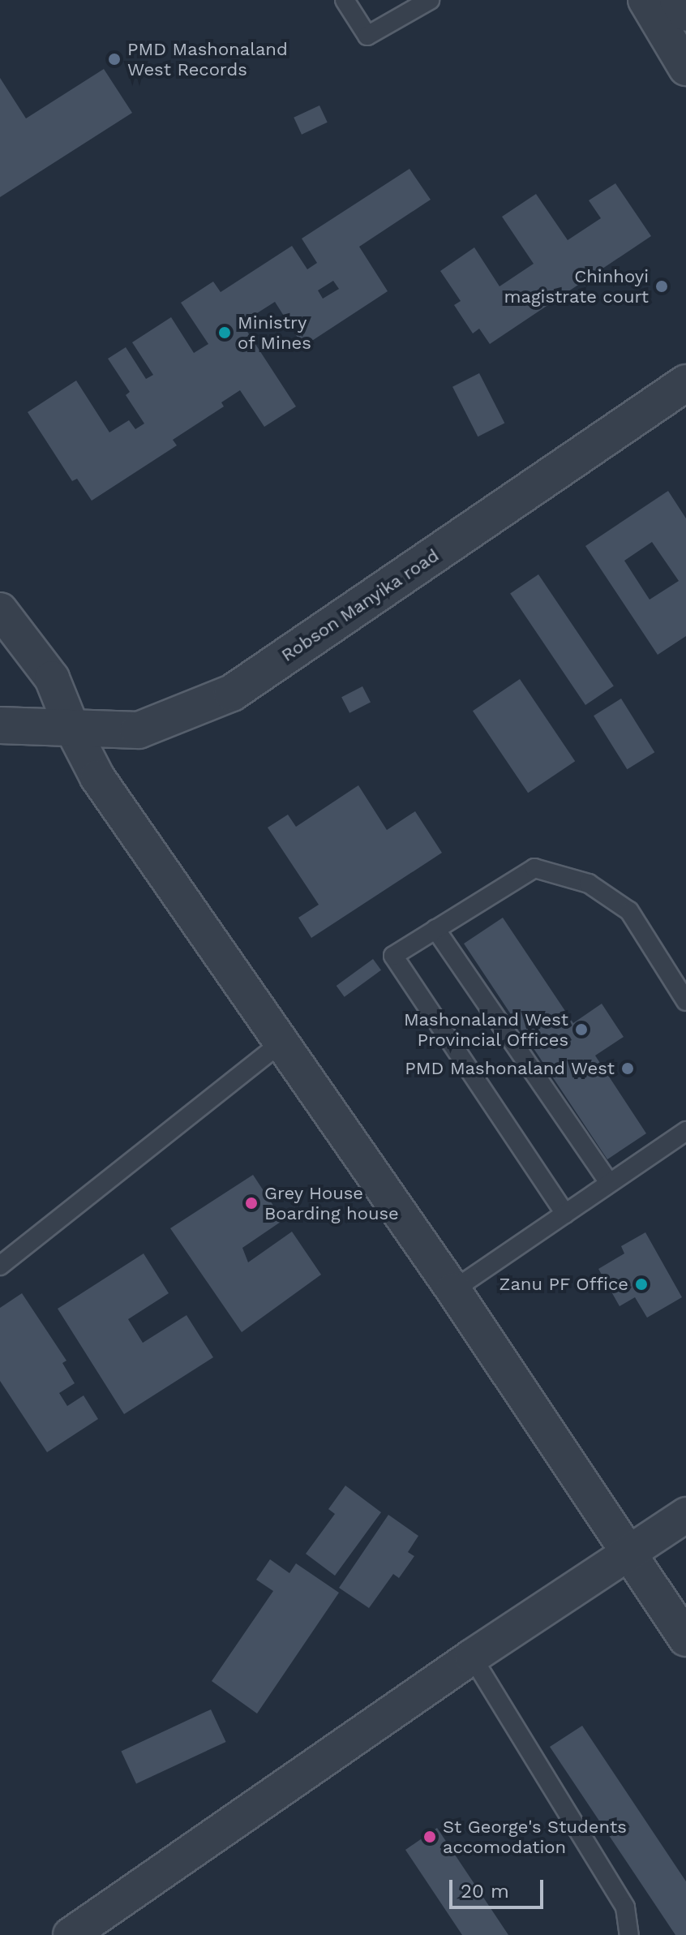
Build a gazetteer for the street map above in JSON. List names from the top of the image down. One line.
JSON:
{"streets":{"street":["Robson Manyika road"]},"places":["PMD Mashonaland West Records","Chinhoyi magistrate court","Ministry of Mines","Mashonaland West Provincial Offices","PMD Mashonaland West","Grey House Boarding house","Zanu PF Office","St George's Students accomodation"],"scale_bar":"20 m"}
